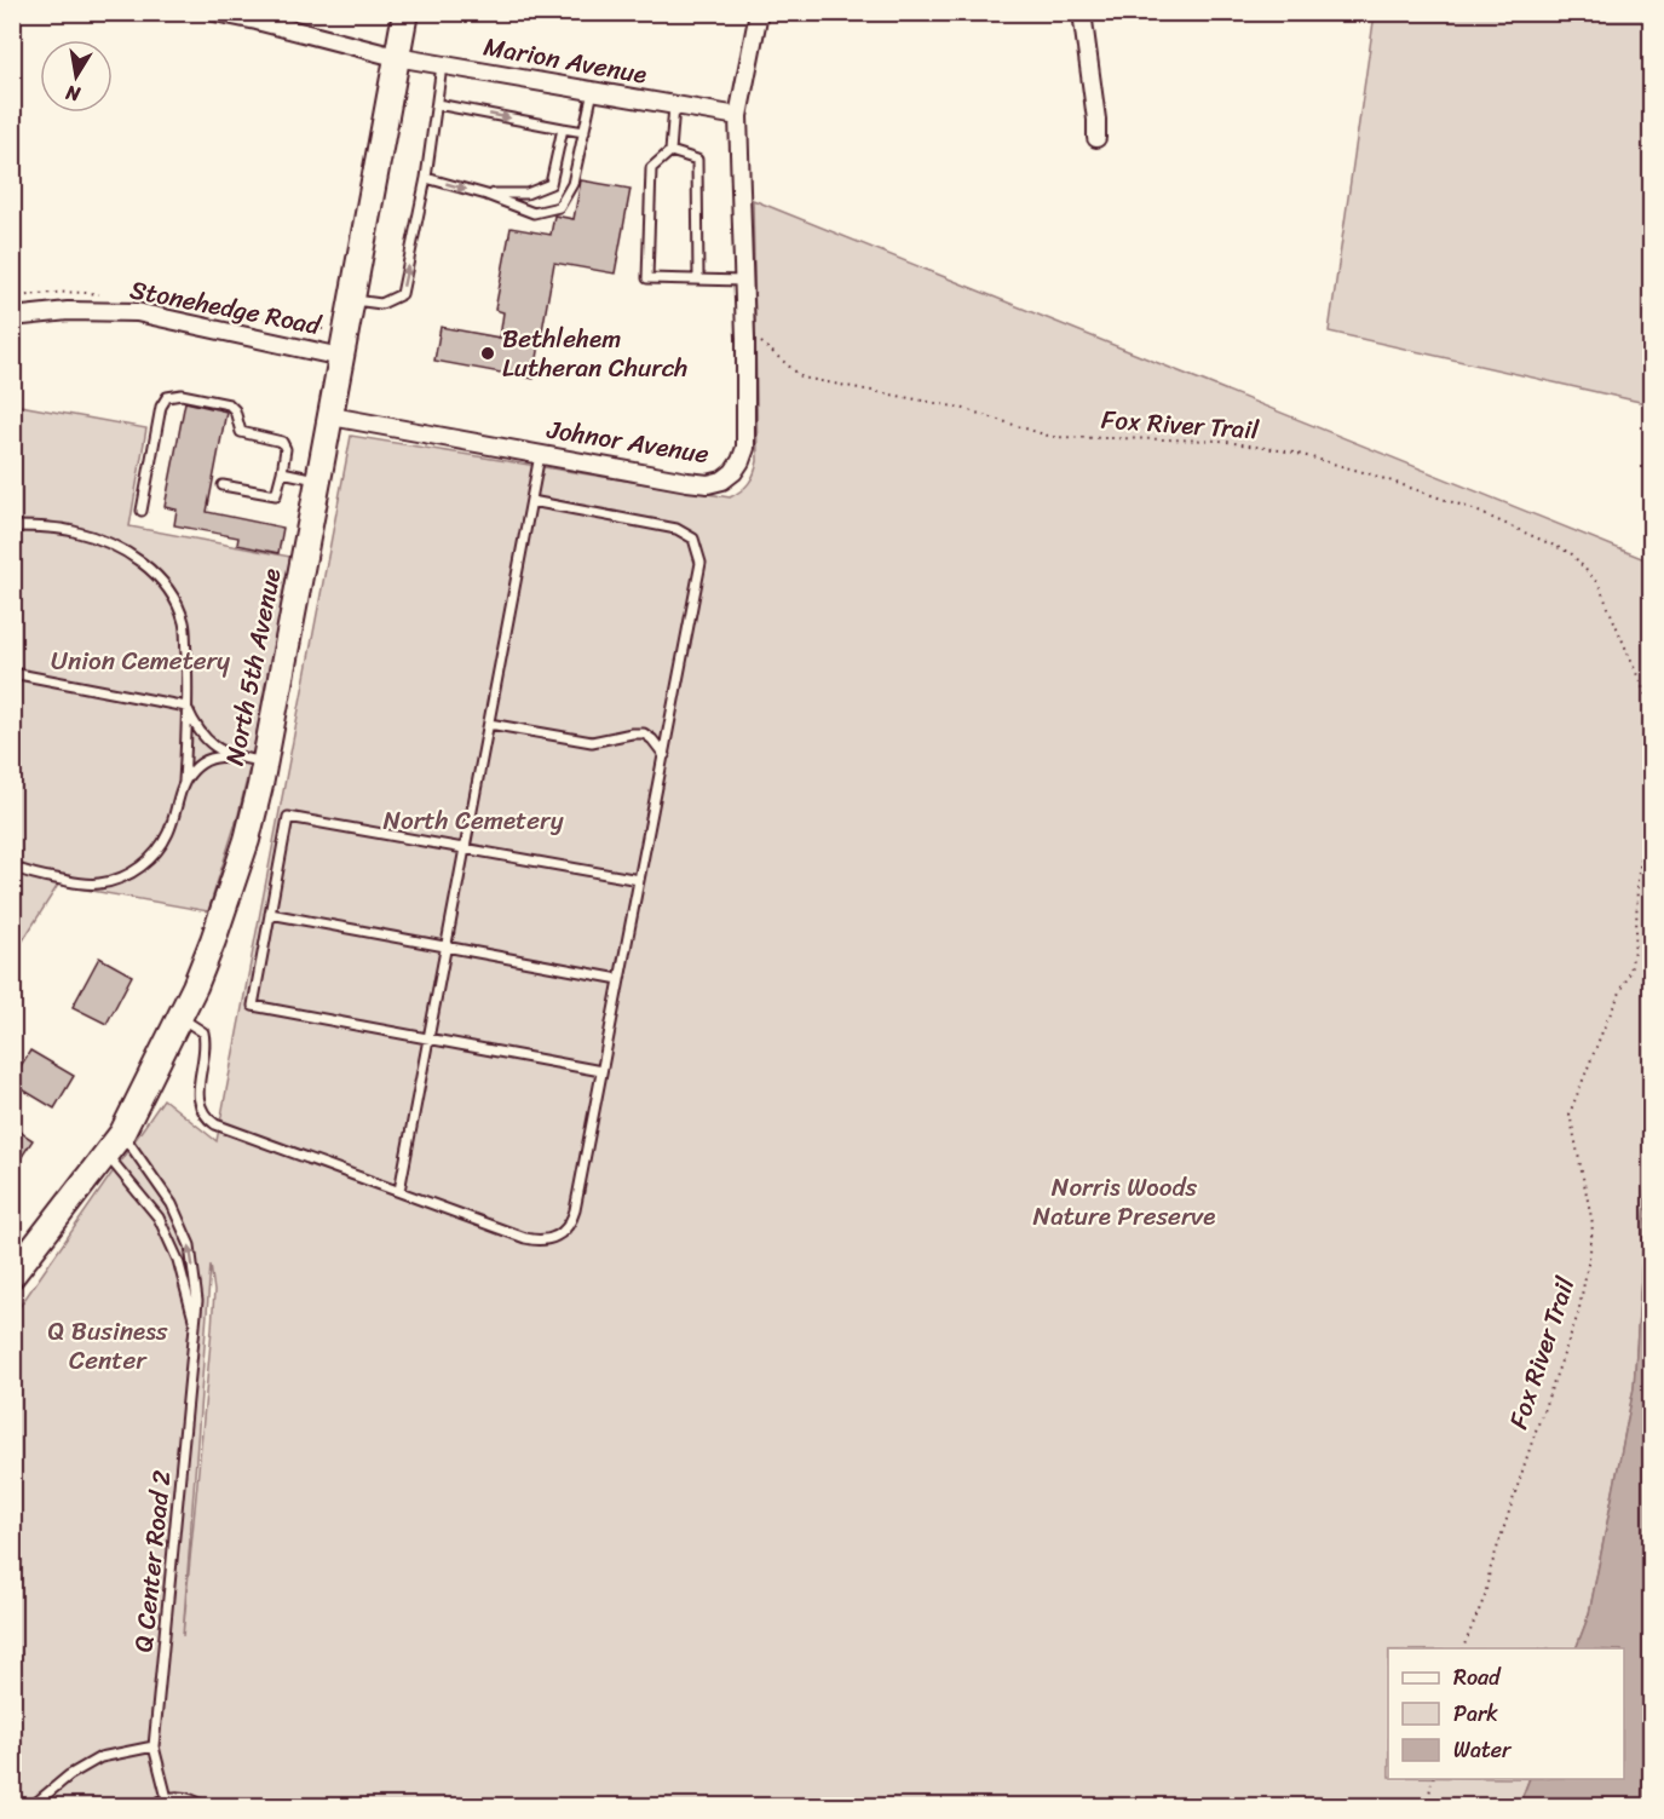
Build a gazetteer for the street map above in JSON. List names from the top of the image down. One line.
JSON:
{"streets":{"main road":["North 5th Avenue"],"street":["Marion Avenue","Stonehedge Road","Johnor Avenue"],"lane":["Q Center Road 2"],"path":["Fox River Trail"]},"crossings":[["Marion Avenue","Johnor Avenue"],["Marion Avenue","North 5th Avenue"],["Stonehedge Road","North 5th Avenue"],["Fox River Trail","Johnor Avenue"],["Johnor Avenue","North 5th Avenue"],["North 5th Avenue","Q Center Road 2"]],"parks":["Union Cemetery","North Cemetery","Norris Woods Nature Preserve","Q Business Center"],"places":["Bethlehem Lutheran Church"],"legend":["Road","Park","Water"],"north":"bottom"}
